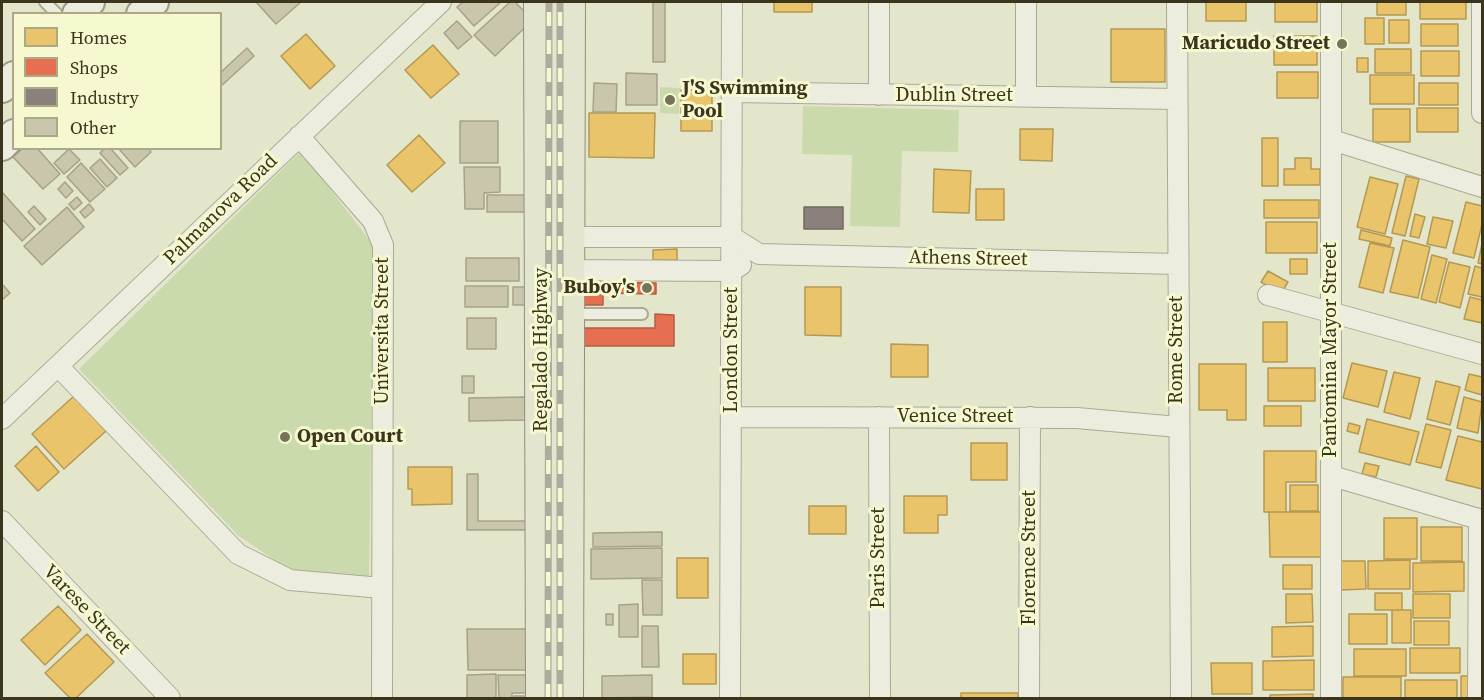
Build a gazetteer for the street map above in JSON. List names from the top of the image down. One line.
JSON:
{"streets":{"main road":["Regalado Highway"],"street":["Dublin Street","Palmanova Road","Athens Street","Universita Street","London Street","Rome Street","Pantomina Mayor Street","Venice Street","Paris Street","Florence Street","Varese Street"]},"crossings":[["Dublin Street","London Street"],["Dublin Street","Rome Street"],["Palmanova Road","Universita Street"],["Athens Street","Rome Street"],["London Street","Venice Street"],["Rome Street","Venice Street"],["Venice Street","Paris Street"],["Venice Street","Florence Street"]],"places":["Maricudo Street","J'S Swimming Pool","Buboy's","Open Court"],"legend":["Homes","Shops","Industry","Other"]}
